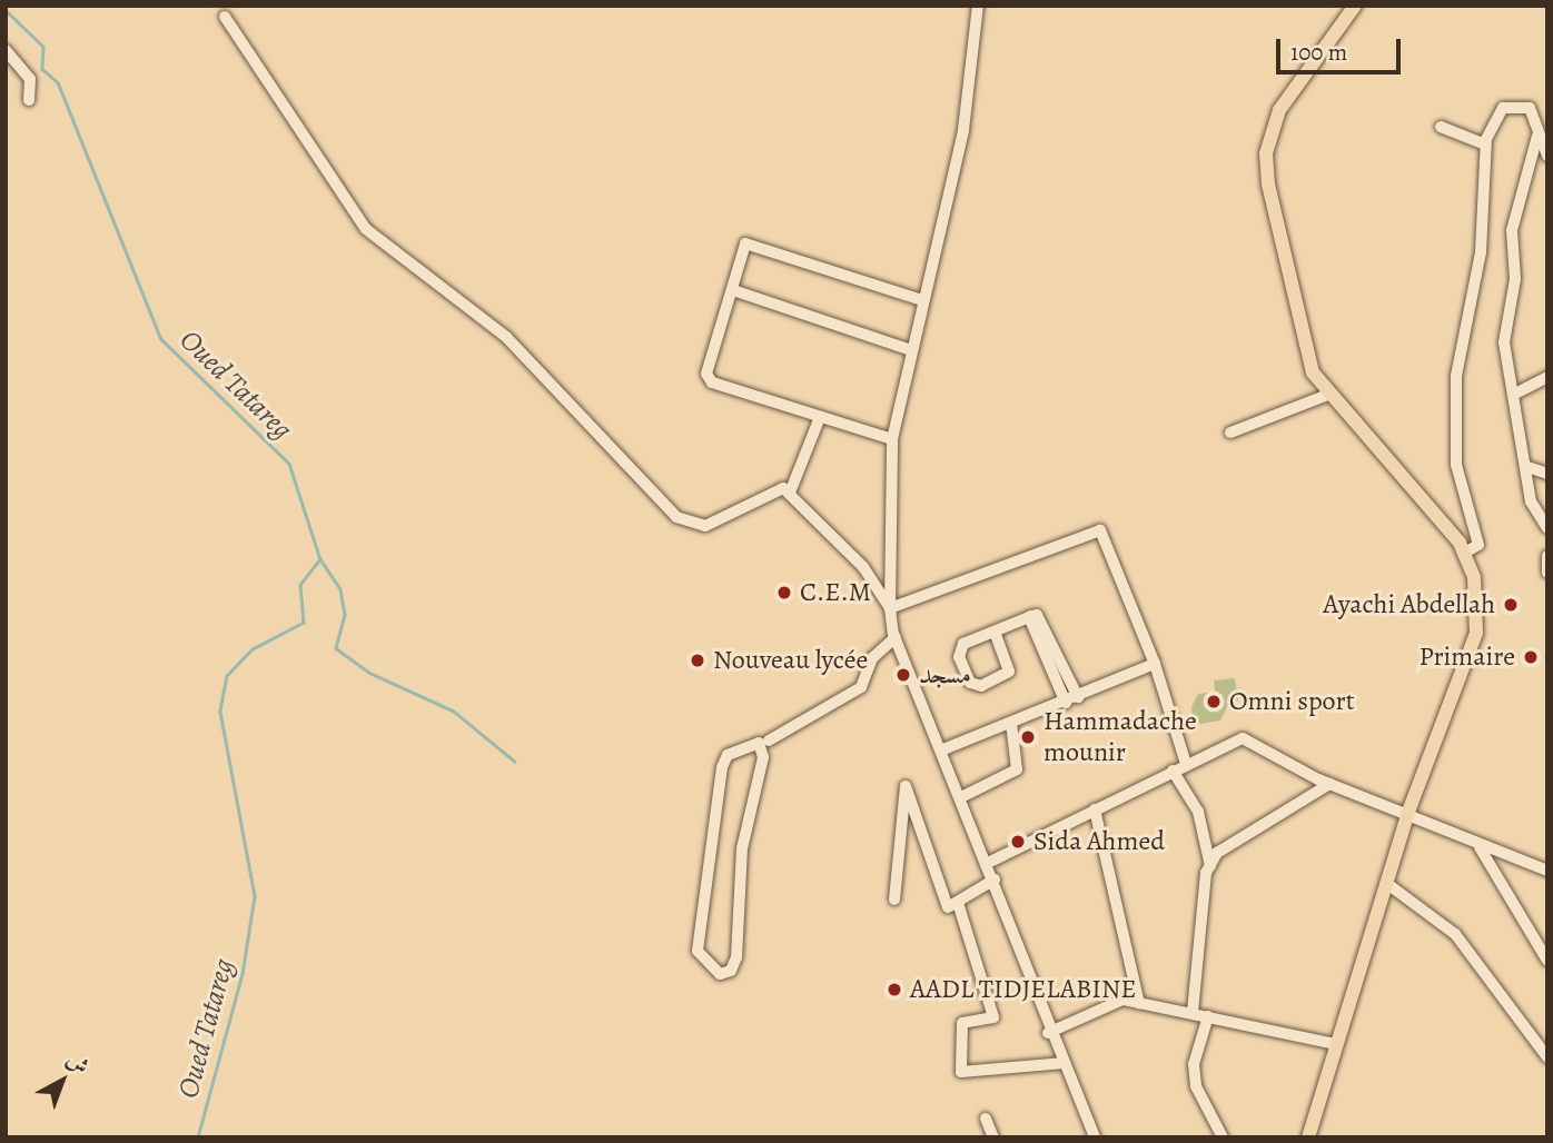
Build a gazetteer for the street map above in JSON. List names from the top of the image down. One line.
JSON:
{"water":["Oued Tatareg"],"places":["C.E.M","Ayachi Abdellah","Primaire","Nouveau lycée","مسجد","Omni sport","Hammadache mounir","Sida Ahmed","AADL TIDJELABINE"],"scale_bar":"100 m","north":"top right"}
